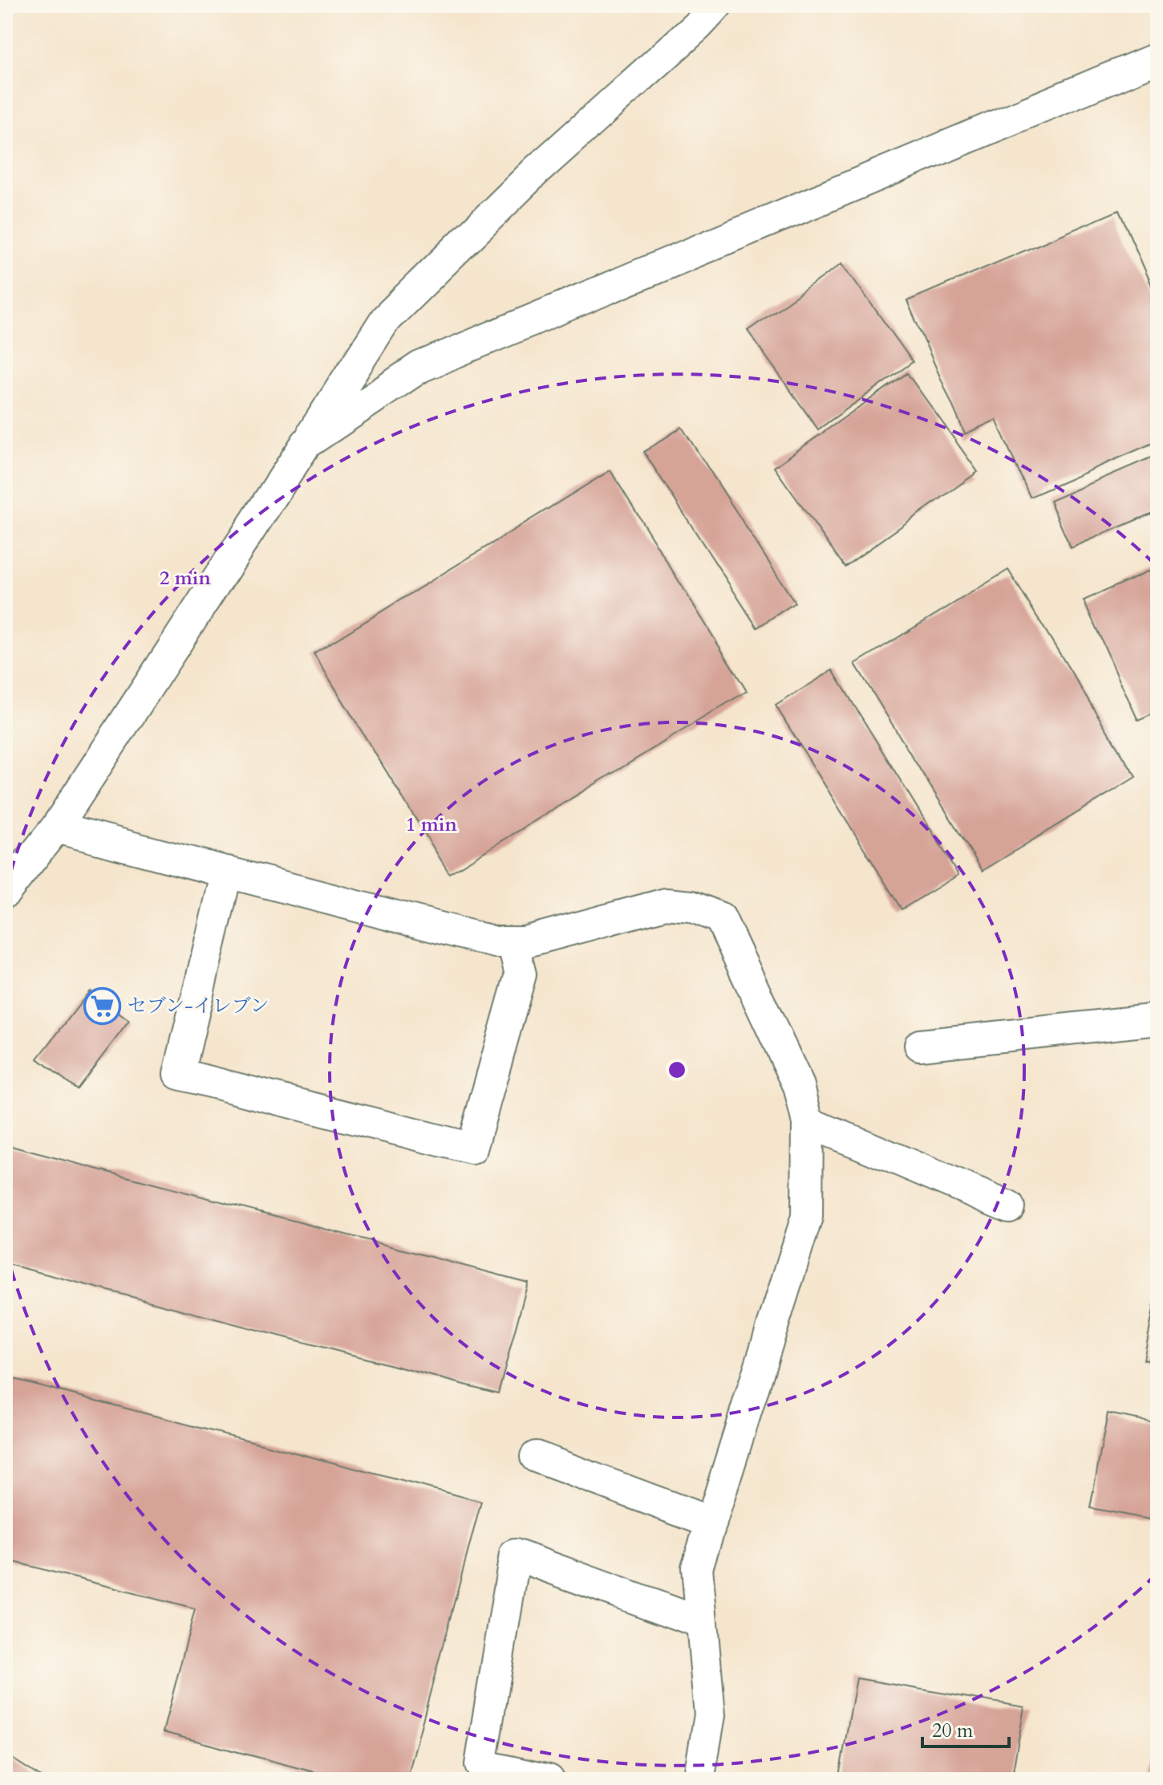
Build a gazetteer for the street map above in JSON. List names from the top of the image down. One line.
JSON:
{"places":{"supermarket":["セブン-イレブン"]},"scale_bar":"20 m","rings":["2 min","1 min"]}
